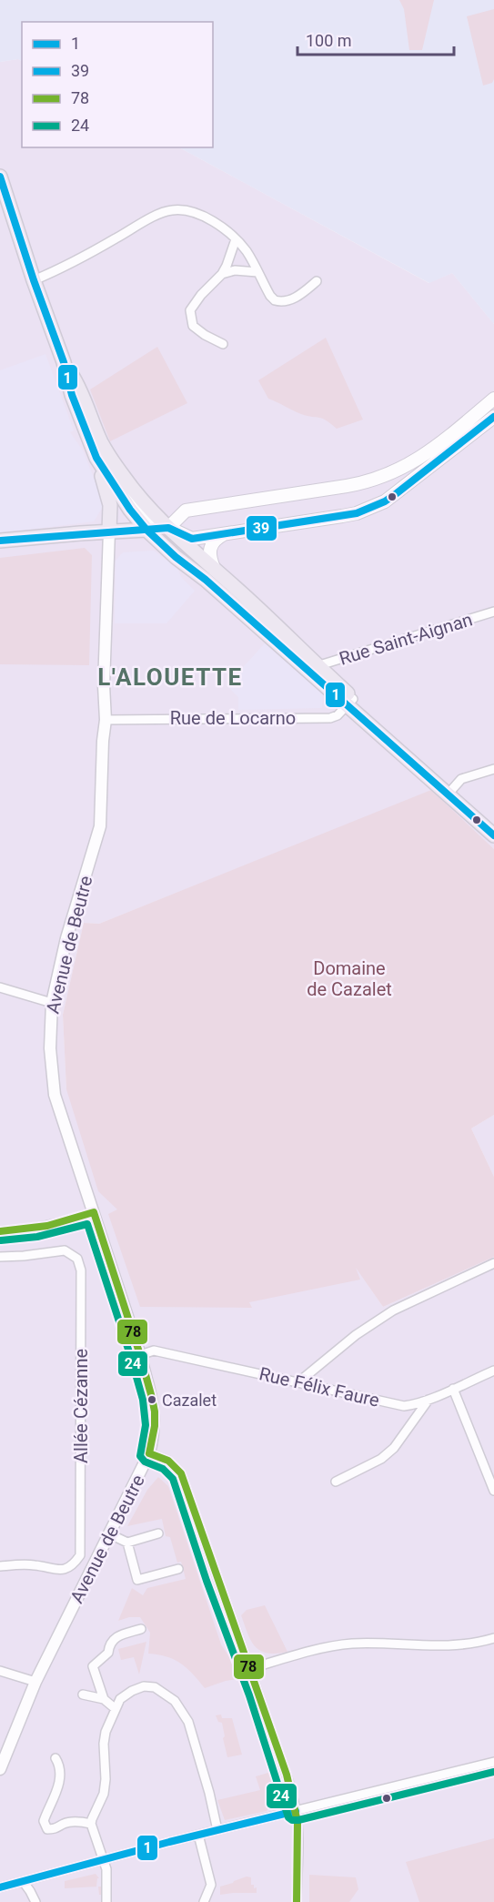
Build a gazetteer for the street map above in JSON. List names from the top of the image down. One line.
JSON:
{"streets":{"street":["Rue Saint-Aignan","Rue de Locarno","Avenue de Beutre","Rue Félix Faure","Allée Cézanne"]},"crossings":[["Rue de Locarno","Avenue de Beutre"],["Avenue de Beutre","Rue Félix Faure"]],"districts":["L'ALOUETTE"],"parks":["Domaine de Cazalet"],"places":["Cazalet"],"lines":["transit line 1","transit line 39","transit line 78","transit line 24"],"legend":["1","39","78","24"],"scale_bar":"100 m"}
